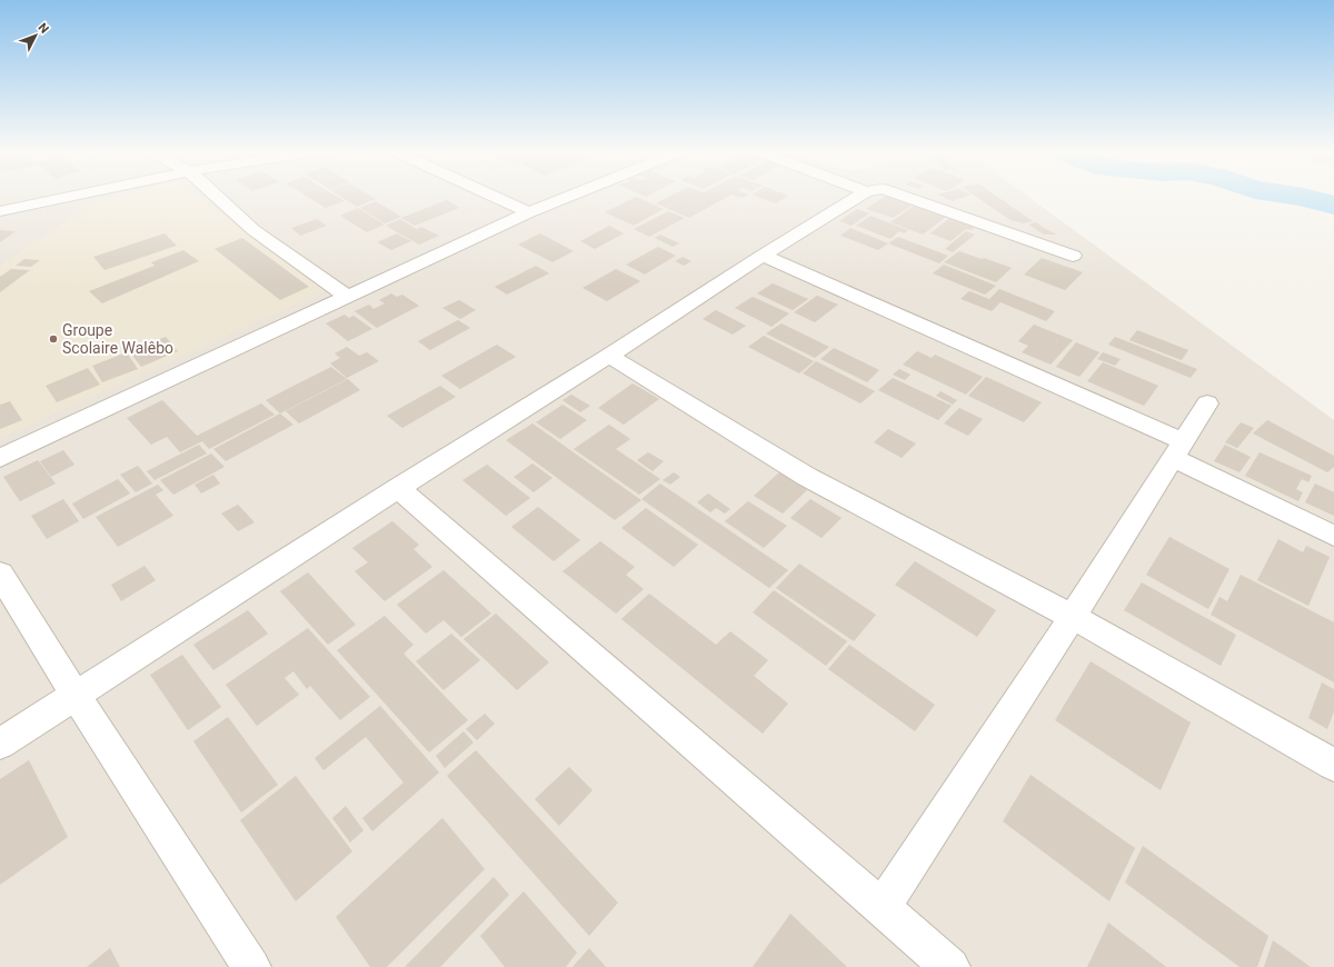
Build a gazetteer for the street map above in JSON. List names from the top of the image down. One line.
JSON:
{"places":["Groupe Scolaire Walêbo"],"north":"top right"}
